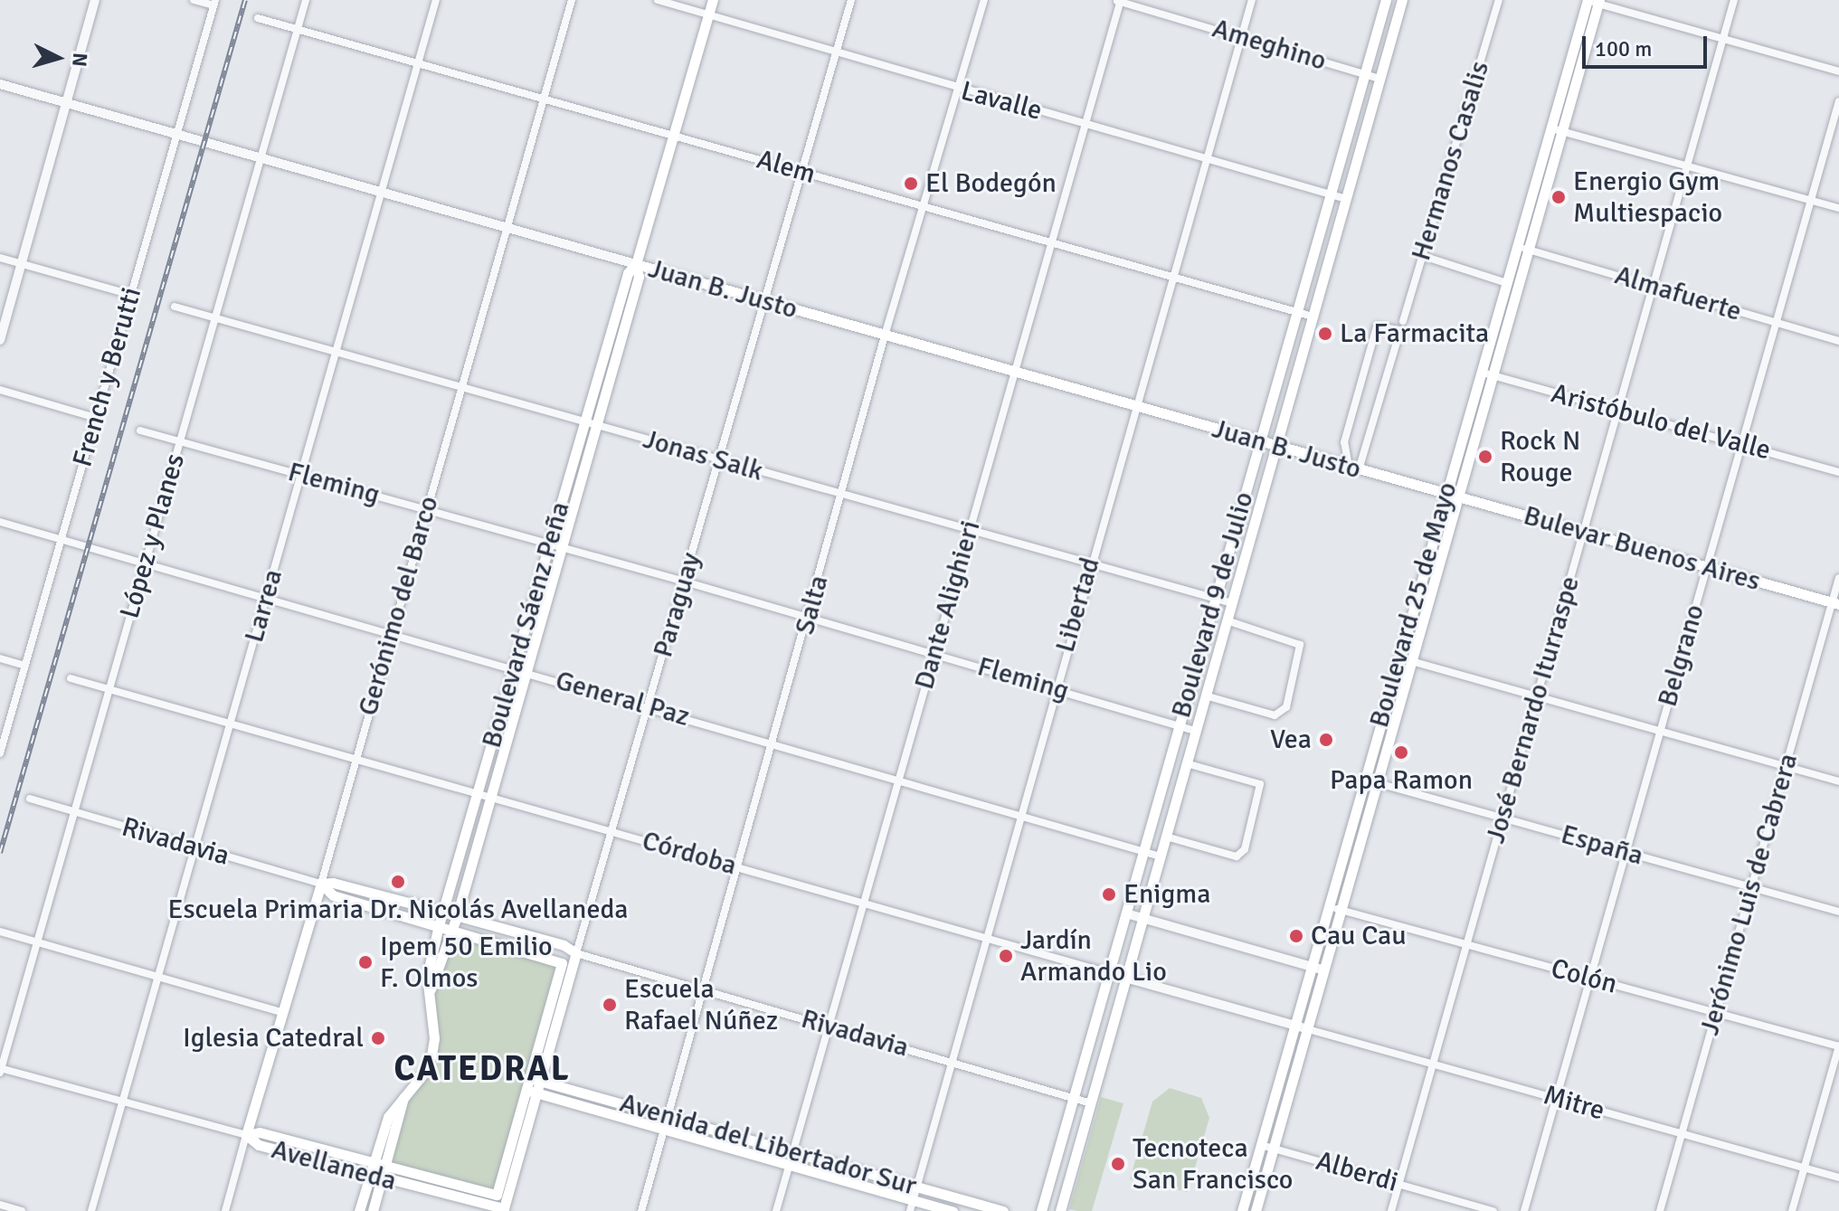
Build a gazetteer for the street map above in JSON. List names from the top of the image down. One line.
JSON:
{"streets":{"main road":["Juan B. Justo","Bulevar Buenos Aires","Paraguay","Boulevard 9 de Julio","Boulevard 25 de Mayo","Gerónimo del Barco","Boulevard Sáenz Peña","Rivadavia","Avenida del Libertador Sur","Avellaneda"],"street":["Ameghino","Lavalle","Hermanos Casalis","Alem","Almafuerte","French y Berutti","Aristóbulo del Valle","Jonas Salk","Fleming","López y Planes","Salta","Dante Alighieri","Libertad","Larrea","Belgrano","General Paz","José Bernardo Iturraspe","España","Córdoba","Jerónimo Luis de Cabrera","Colón","Mitre","Alberdi"]},"crossings":[["Ameghino","Dante Alighieri"],["Ameghino","Libertad"],["Ameghino","Boulevard 9 de Julio"],["Lavalle","Paraguay"],["Lavalle","Salta"],["Lavalle","Dante Alighieri"],["Lavalle","Libertad"],["Lavalle","Boulevard 9 de Julio"],["Lavalle","Boulevard Sáenz Peña"],["Hermanos Casalis","Juan B. Justo"],["Alem","López y Planes"],["Alem","Paraguay"],["Alem","Salta"],["Alem","Dante Alighieri"],["Alem","Libertad"],["Alem","Boulevard 9 de Julio"],["Alem","Larrea"],["Alem","Gerónimo del Barco"],["Alem","Boulevard Sáenz Peña"],["Juan B. Justo","French y Berutti"],["Juan B. Justo","López y Planes"],["Juan B. Justo","Bulevar Buenos Aires"],["Juan B. Justo","Paraguay"],["Juan B. Justo","Salta"],["Juan B. Justo","Dante Alighieri"],["Juan B. Justo","Libertad"],["Juan B. Justo","Boulevard 9 de Julio"],["Juan B. Justo","Boulevard 25 de Mayo"],["Juan B. Justo","Larrea"],["Juan B. Justo","Gerónimo del Barco"],["Juan B. Justo","Boulevard Sáenz Peña"],["Almafuerte","Boulevard 25 de Mayo"],["Almafuerte","Belgrano"],["Almafuerte","José Bernardo Iturraspe"],["French y Berutti","General Paz"],["Aristóbulo del Valle","Boulevard 25 de Mayo"],["Aristóbulo del Valle","Belgrano"],["Aristóbulo del Valle","José Bernardo Iturraspe"],["Jonas Salk","López y Planes"],["Jonas Salk","Paraguay"],["Jonas Salk","Salta"],["Jonas Salk","Dante Alighieri"],["Jonas Salk","Libertad"],["Jonas Salk","Boulevard 9 de Julio"],["Jonas Salk","Larrea"],["Jonas Salk","Gerónimo del Barco"],["Jonas Salk","Boulevard Sáenz Peña"],["Fleming","López y Planes"],["Fleming","Paraguay"],["Fleming","Salta"],["Fleming","Dante Alighieri"],["Fleming","Libertad"],["Fleming","Boulevard 9 de Julio"],["Fleming","Larrea"],["Fleming","Gerónimo del Barco"],["Fleming","Boulevard Sáenz Peña"],["López y Planes","General Paz"],["López y Planes","Rivadavia"],["López y Planes","Córdoba"],["López y Planes","Avellaneda"],["Bulevar Buenos Aires","Boulevard 25 de Mayo"],["Bulevar Buenos Aires","Belgrano"],["Bulevar Buenos Aires","José Bernardo Iturraspe"],["Bulevar Buenos Aires","Jerónimo Luis de Cabrera"],["Paraguay","General Paz"],["Paraguay","Rivadavia"],["Paraguay","Córdoba"],["Paraguay","Avenida del Libertador Sur"],["Paraguay","Avellaneda"],["Salta","General Paz"],["Salta","Rivadavia"],["Salta","Córdoba"],["Salta","Avenida del Libertador Sur"],["Dante Alighieri","General Paz"],["Dante Alighieri","Rivadavia"],["Dante Alighieri","Córdoba"],["Dante Alighieri","Avenida del Libertador Sur"],["Libertad","General Paz"],["Libertad","Rivadavia"],["Libertad","Córdoba"],["Libertad","Avenida del Libertador Sur"],["Boulevard 9 de Julio","General Paz"],["Boulevard 9 de Julio","Rivadavia"],["Boulevard 9 de Julio","Córdoba"],["Boulevard 25 de Mayo","España"],["Boulevard 25 de Mayo","Córdoba"],["Boulevard 25 de Mayo","Colón"],["Boulevard 25 de Mayo","Mitre"],["Boulevard 25 de Mayo","Alberdi"],["Larrea","General Paz"],["Larrea","Rivadavia"],["Larrea","Córdoba"],["Larrea","Avellaneda"],["Gerónimo del Barco","General Paz"],["Gerónimo del Barco","Rivadavia"],["Gerónimo del Barco","Córdoba"],["Gerónimo del Barco","Avellaneda"],["Boulevard Sáenz Peña","General Paz"],["Boulevard Sáenz Peña","Rivadavia"],["Boulevard Sáenz Peña","Córdoba"],["Boulevard Sáenz Peña","Avellaneda"],["Belgrano","España"],["Belgrano","Colón"],["Belgrano","Mitre"],["José Bernardo Iturraspe","España"],["José Bernardo Iturraspe","Colón"],["José Bernardo Iturraspe","Mitre"],["José Bernardo Iturraspe","Alberdi"],["España","Jerónimo Luis de Cabrera"],["Córdoba","Mitre"],["Jerónimo Luis de Cabrera","Colón"],["Jerónimo Luis de Cabrera","Mitre"]],"districts":["CATEDRAL"],"places":["El Bodegón","Energio Gym Multiespacio","La Farmacita","Rock N Rouge","Vea","Papa Ramon","Escuela Primaria Dr. Nicolás Avellaneda","Enigma","Cau Cau","Jardín Armando Lio","Ipem 50 Emilio F. Olmos","Escuela Rafael Núñez","Iglesia Catedral","Tecnoteca San Francisco"],"scale_bar":"100 m","north":"right"}
